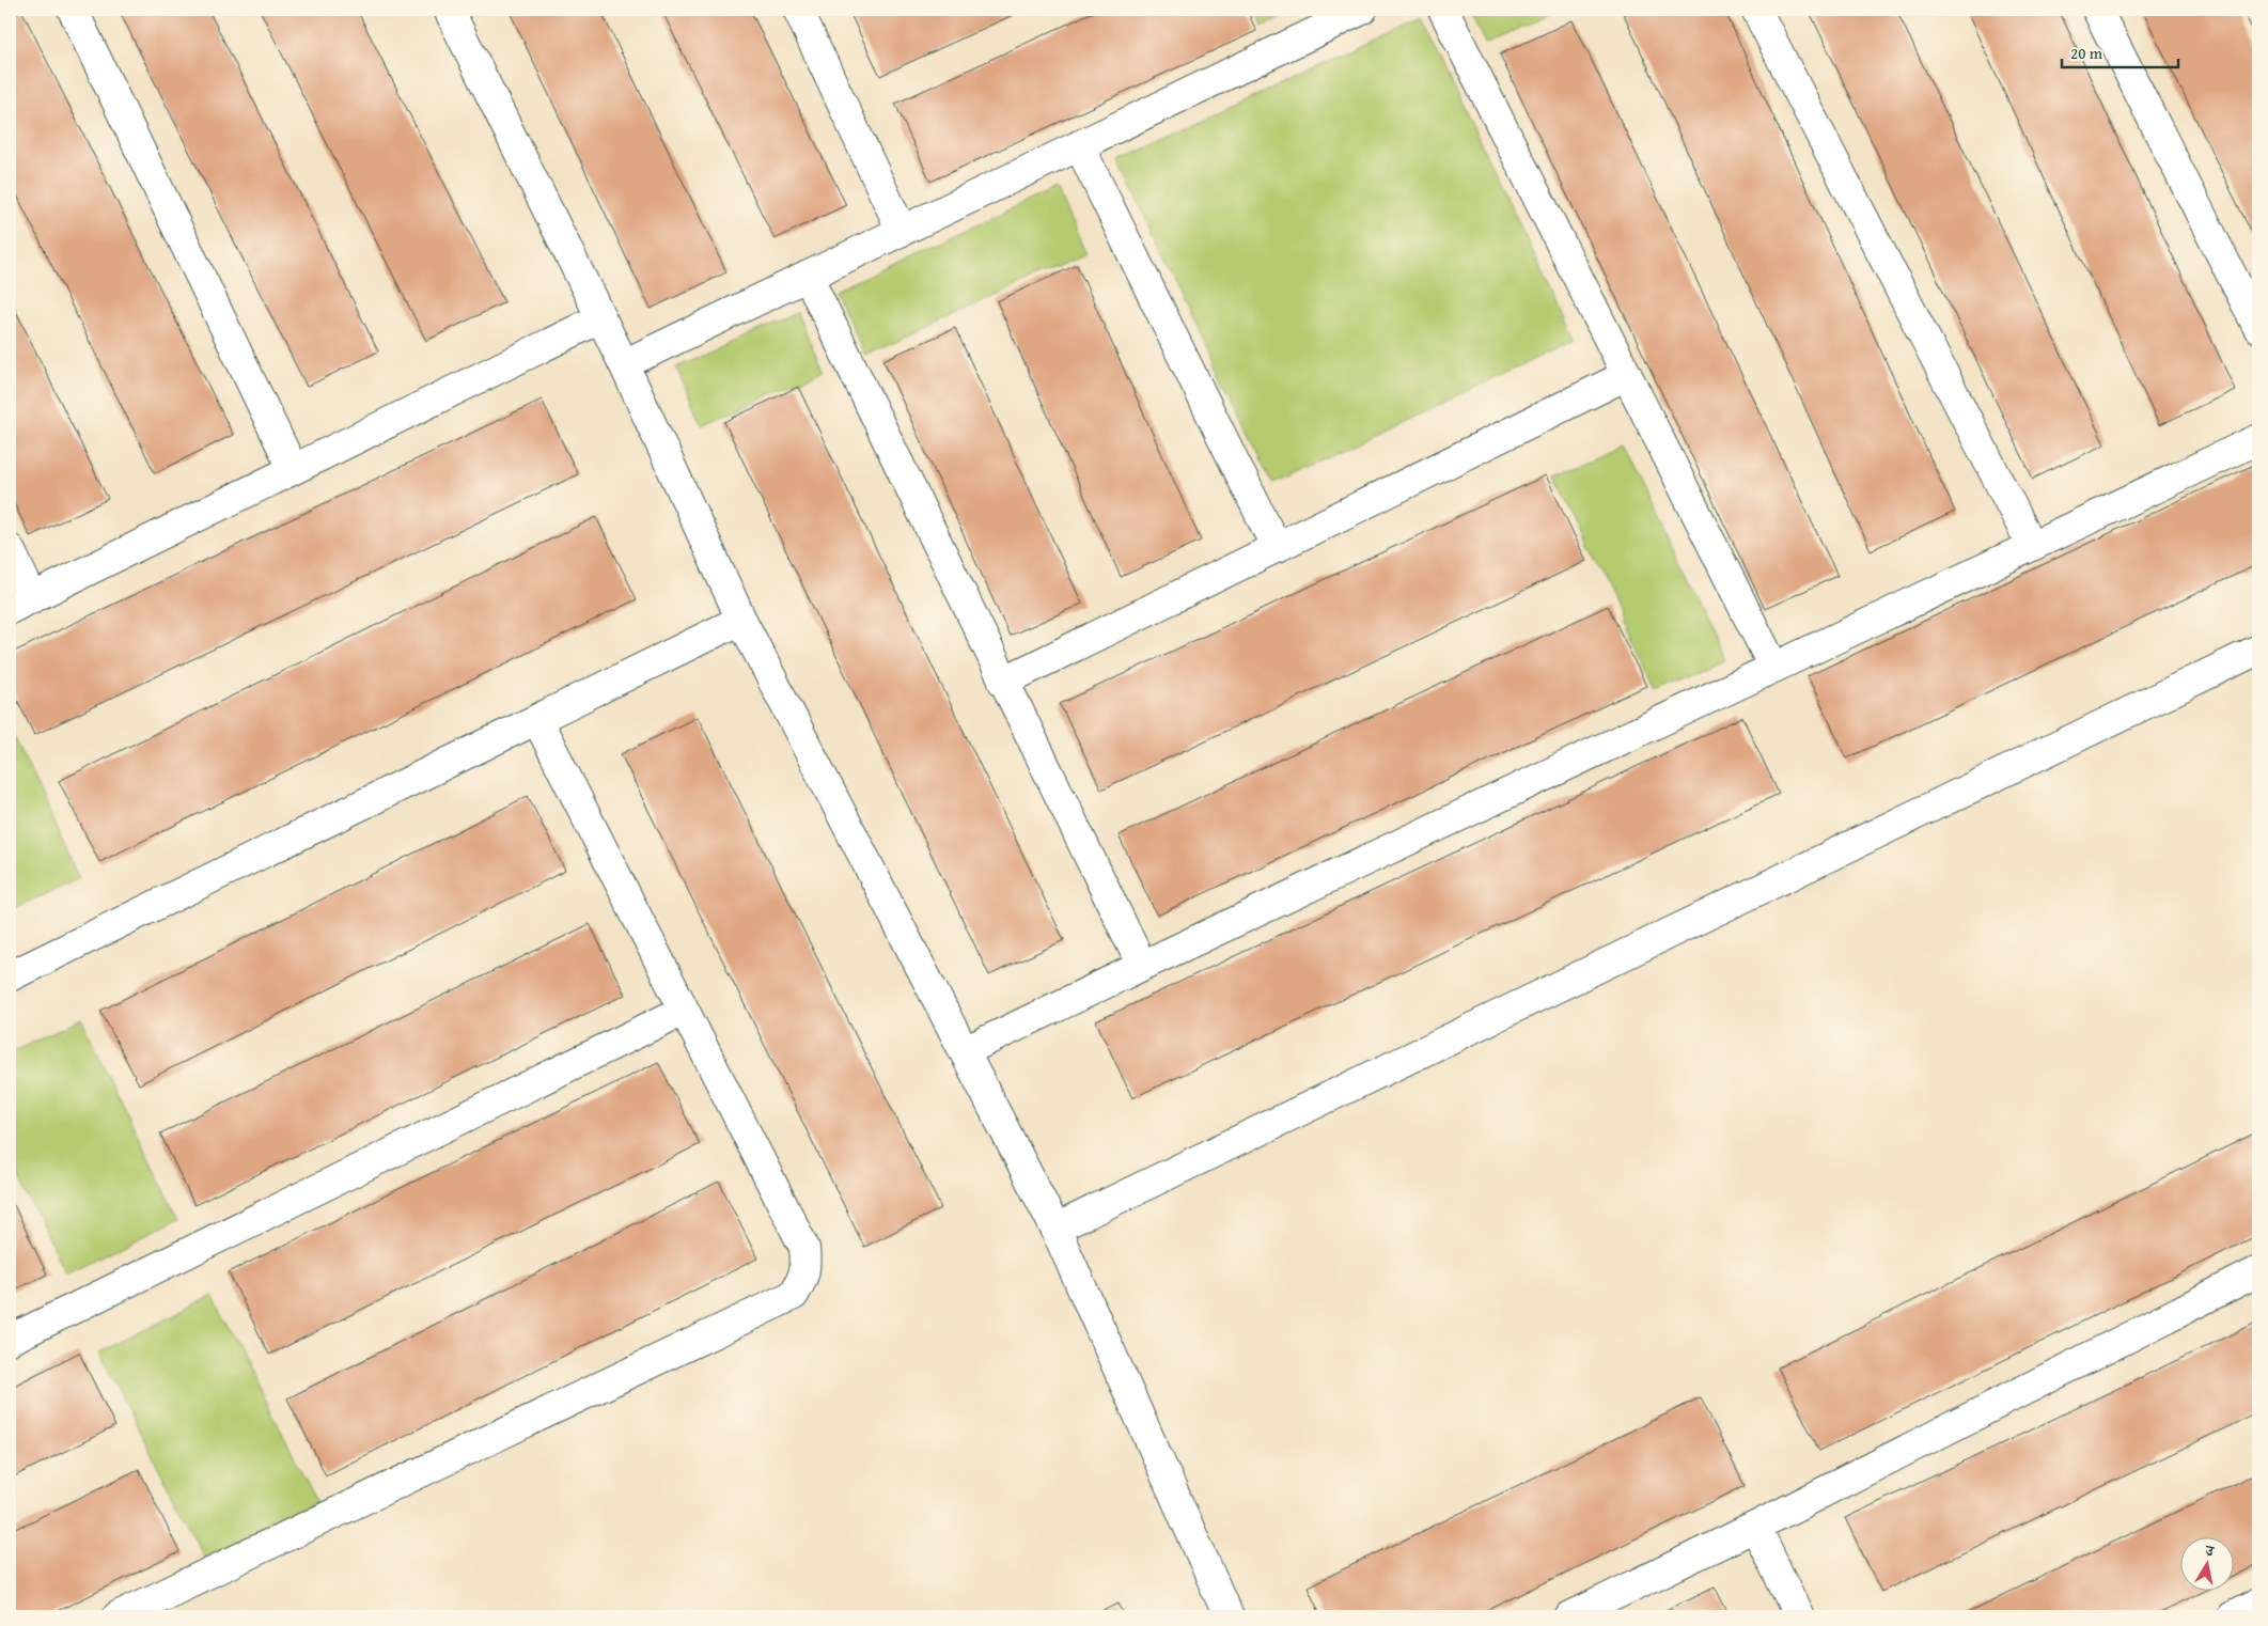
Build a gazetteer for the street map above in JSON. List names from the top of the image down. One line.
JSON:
{"scale_bar":"20 m","north":"top"}
